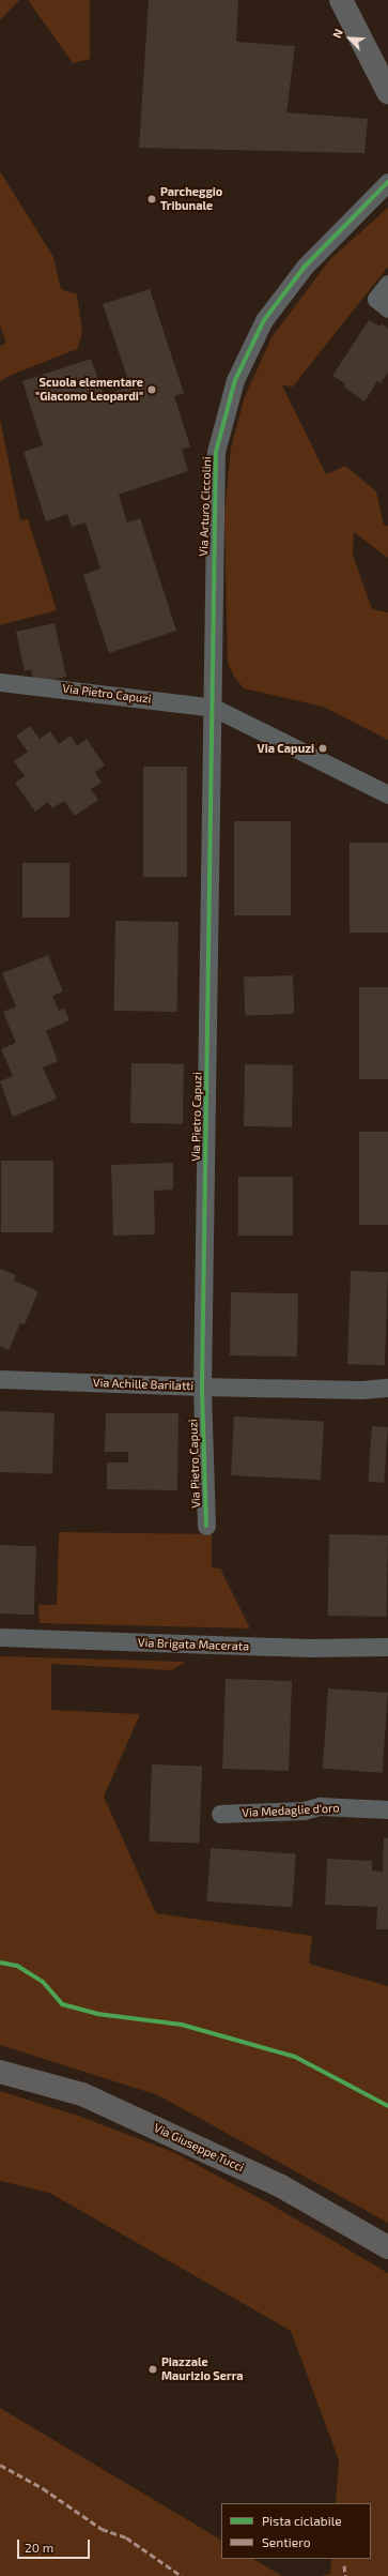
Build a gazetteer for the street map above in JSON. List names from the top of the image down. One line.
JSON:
{"streets":{"main road":["Via Giuseppe Tucci"],"street":["Via Arturo Ciccolini","Via Pietro Capuzi","Via Achille Barilatti","Via Brigata Macerata","Via Medaglie d'oro"]},"crossings":[["Via Arturo Ciccolini","Via Pietro Capuzi"],["Via Pietro Capuzi","Via Achille Barilatti"]],"places":["Parcheggio Tribunale","Scuola elementare \"Giacomo Leopardi\"","Via Capuzi","Piazzale Maurizio Serra"],"legend":["Pista ciclabile","Sentiero"],"scale_bar":"20 m","north":"top left"}
